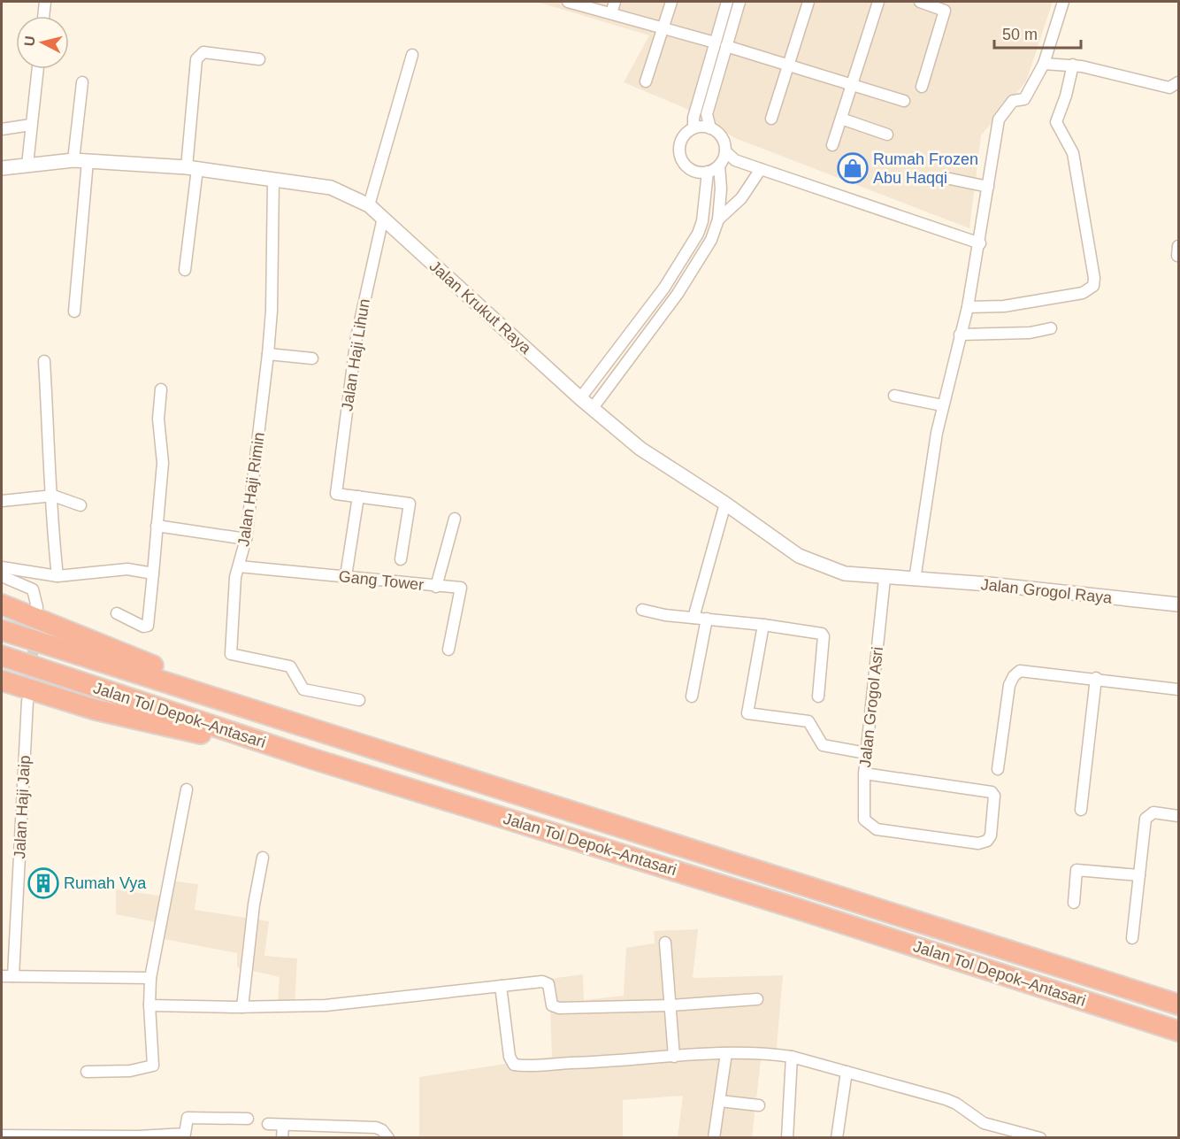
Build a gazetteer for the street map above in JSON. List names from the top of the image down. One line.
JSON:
{"streets":{"highway":["Jalan Tol Depok–Antasari"],"street":["Jalan Krukut Raya","Jalan Haji Lihun","Jalan Haji Rimin","Gang Tower","Jalan Grogol Raya","Jalan Grogol Asri","Jalan Haji Jaip"]},"crossings":[["Jalan Krukut Raya","Jalan Haji Lihun"],["Jalan Krukut Raya","Jalan Haji Rimin"],["Jalan Krukut Raya","Jalan Grogol Raya"],["Jalan Krukut Raya","Jalan Grogol Asri"],["Jalan Haji Rimin","Gang Tower"]],"places":{"shop":["Rumah Frozen Abu Haqqi"],"building":["Rumah Vya"]},"scale_bar":"50 m","north":"left"}
